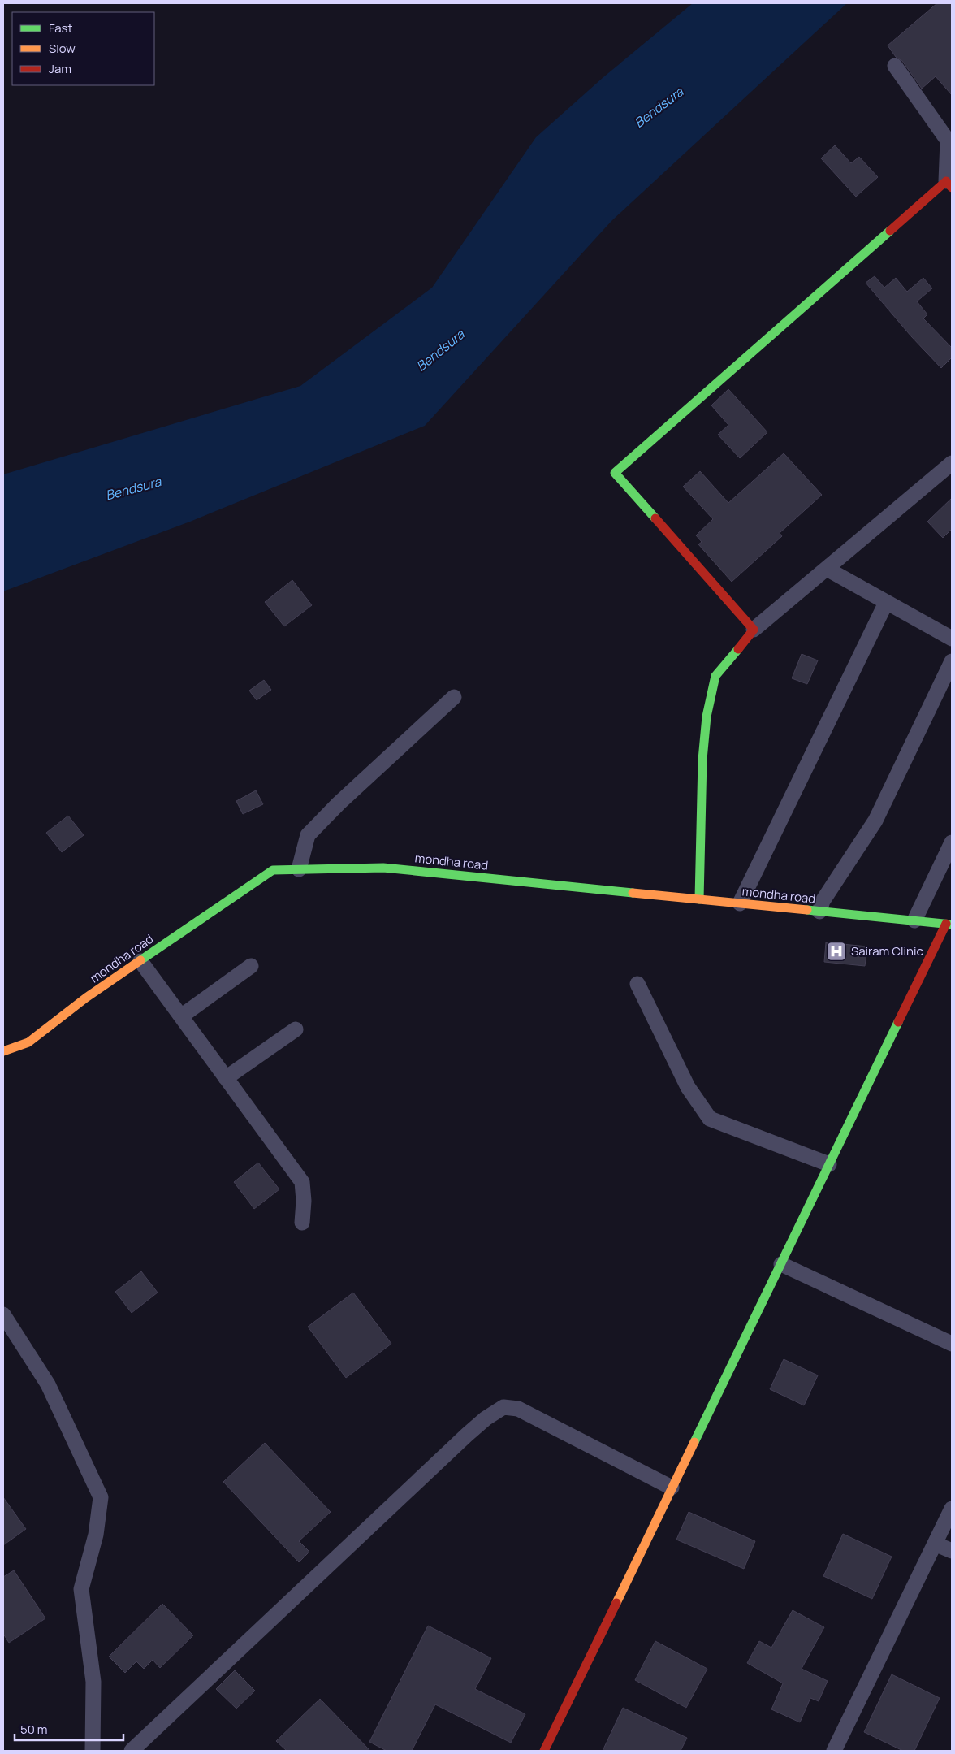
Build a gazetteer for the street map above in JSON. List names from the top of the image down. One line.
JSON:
{"streets":{"street":["mondha road"]},"water":["Bendsura"],"places":{"hospital":["Sairam Clinic"]},"legend":["Fast","Slow","Jam"],"scale_bar":"50 m"}
